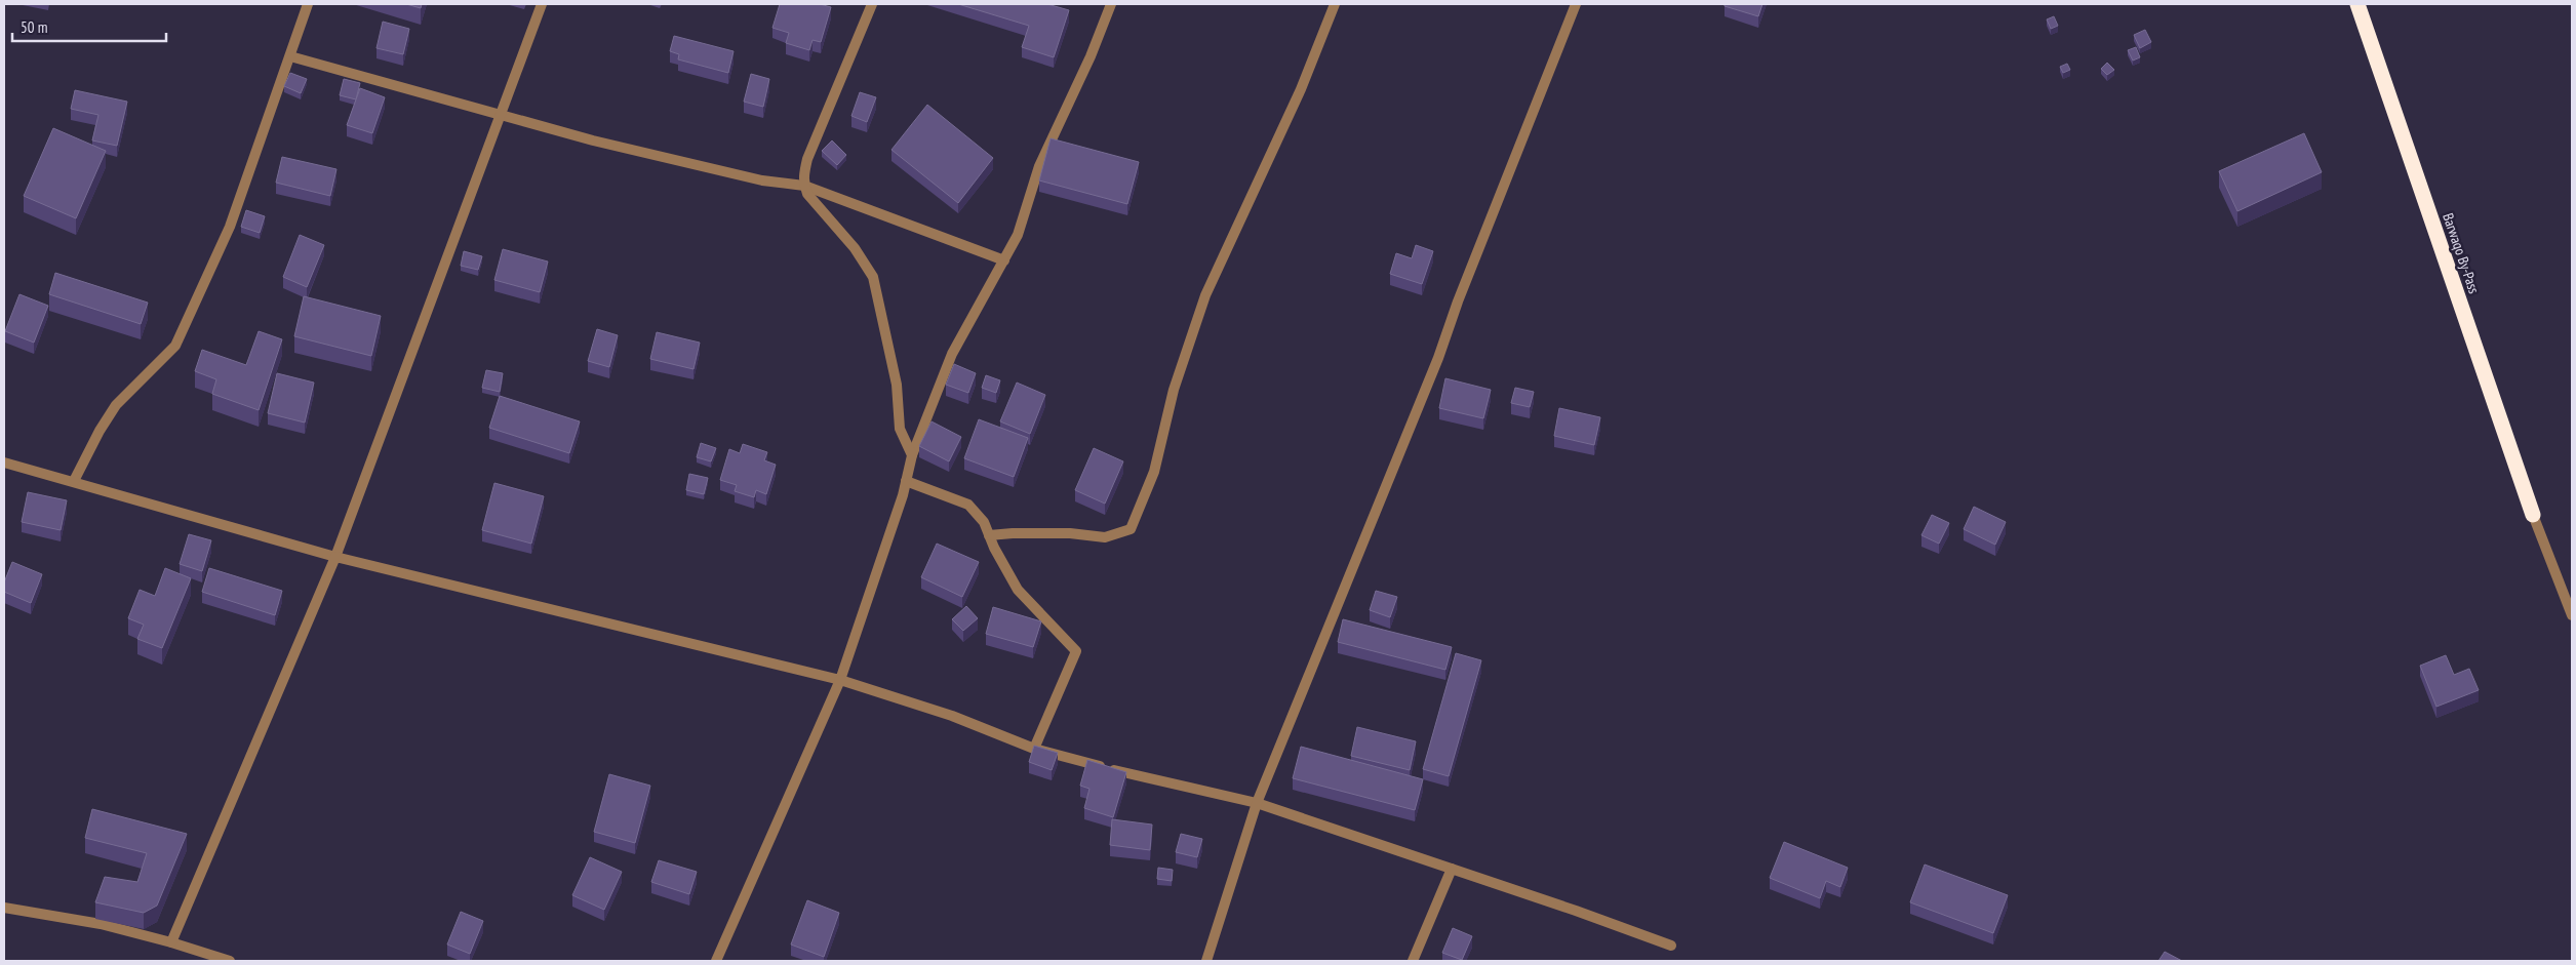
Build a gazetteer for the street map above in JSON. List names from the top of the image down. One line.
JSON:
{"streets":{"highway":["Barwaqo By-Pass"]},"scale_bar":"50 m"}
